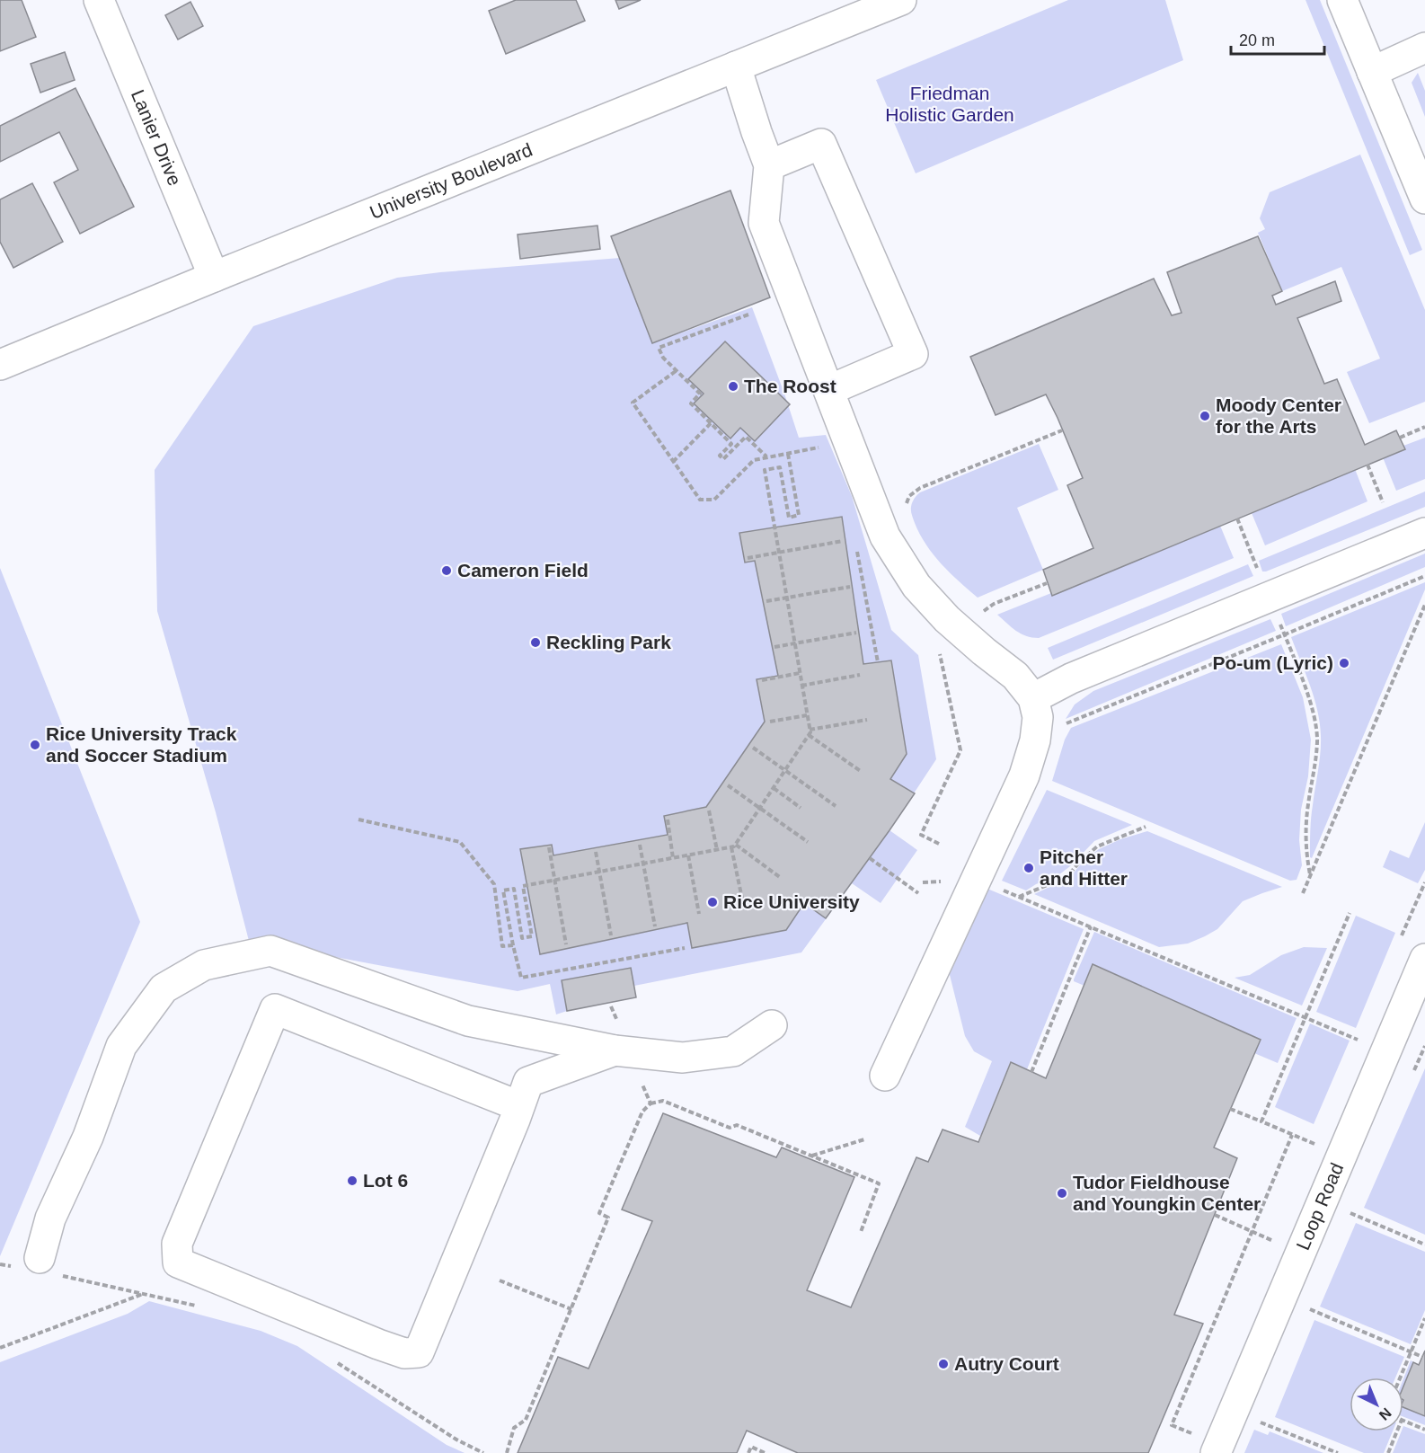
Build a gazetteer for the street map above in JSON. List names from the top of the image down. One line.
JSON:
{"streets":{"main road":["Lanier Drive","University Boulevard","Loop Road"]},"crossings":[["Lanier Drive","University Boulevard"]],"parks":["Friedman Holistic Garden"],"places":["The Roost","Moody Center for the Arts","Cameron Field","Reckling Park","Po-um (Lyric)","Rice University Track and Soccer Stadium","Pitcher and Hitter","Rice University","Lot 6","Tudor Fieldhouse and Youngkin Center","Autry Court"],"scale_bar":"20 m","north":"bottom right"}
